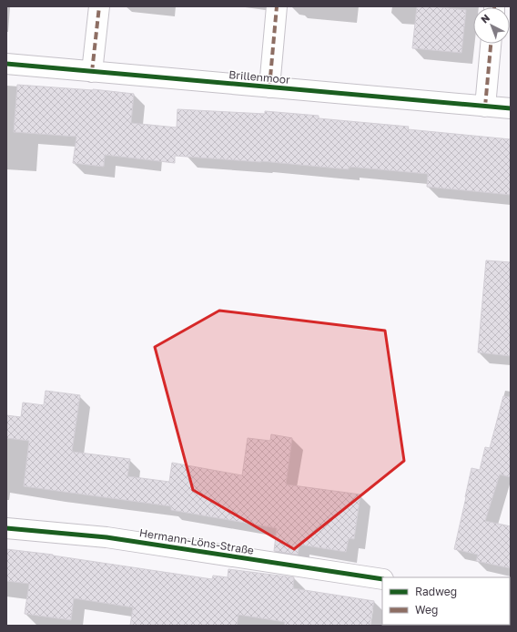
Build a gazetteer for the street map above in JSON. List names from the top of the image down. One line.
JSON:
{"streets":{"street":["Brillenmoor","Hermann-Löns-Straße"]},"legend":["Radweg","Weg"],"north":"top left"}
